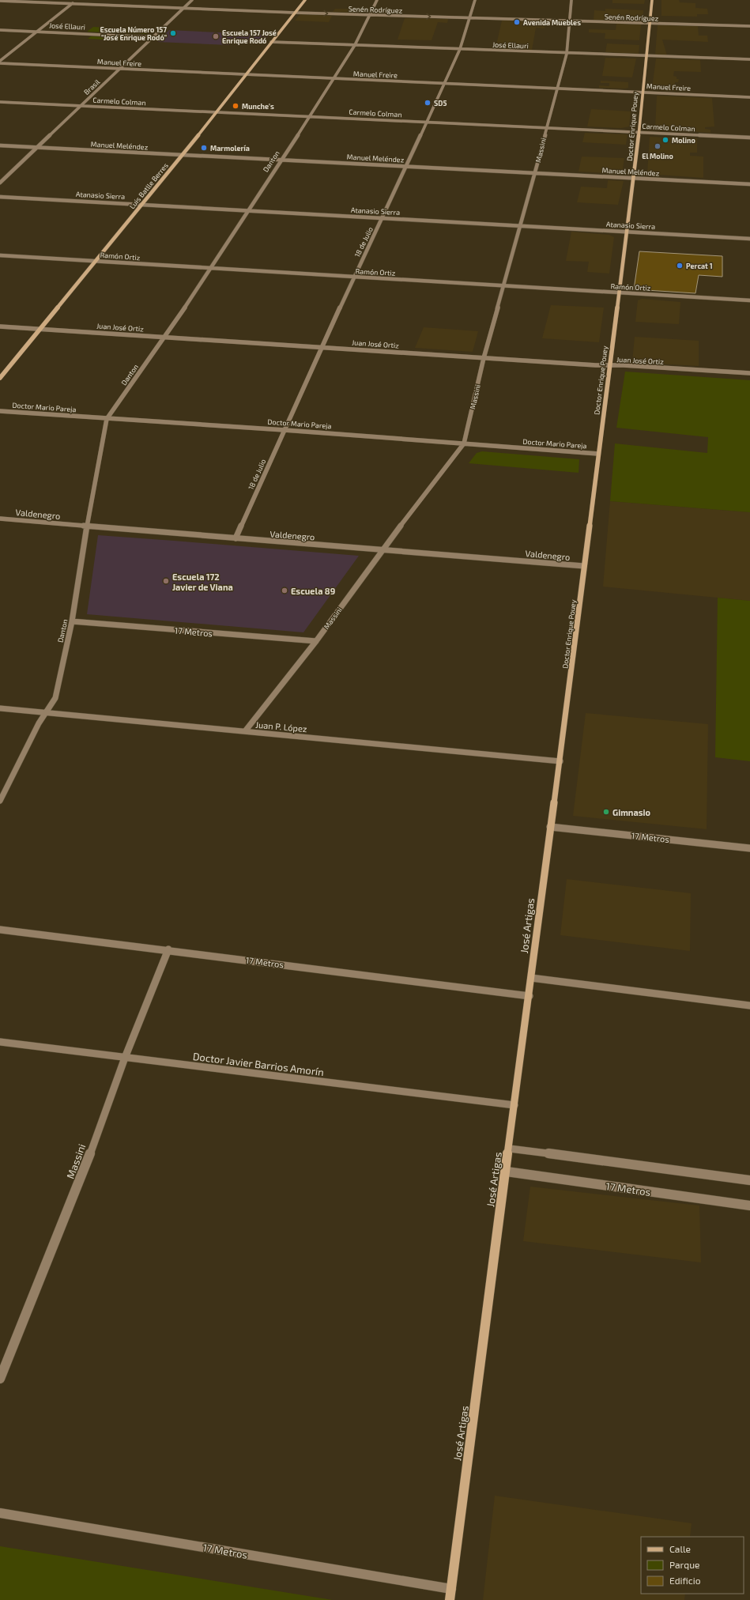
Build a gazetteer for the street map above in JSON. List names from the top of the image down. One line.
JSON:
{"streets":{"street":["Senén Rodríguez","José Ellauri","Manuel Freire","Brasil","Carmelo Colman","Doctor Enrique Pouey","Manuel Meléndez","Massini","Danton","Luis Batlle Berres","Atanasio Sierra","18 de Julio","Ramón Ortiz","Juan José Ortiz","Doctor Mario Pareja","Valdenegro","17 Metros","Juan P. López","José Artigas","Doctor Javier Barrios Amorín"]},"crossings":[["Senén Rodríguez","Brasil"],["Senén Rodríguez","Doctor Enrique Pouey"],["Senén Rodríguez","Massini"],["Senén Rodríguez","Danton"],["Senén Rodríguez","Luis Batlle Berres"],["Senén Rodríguez","18 de Julio"],["José Ellauri","Brasil"],["José Ellauri","Doctor Enrique Pouey"],["José Ellauri","Massini"],["José Ellauri","Danton"],["José Ellauri","Luis Batlle Berres"],["José Ellauri","18 de Julio"],["Manuel Freire","Brasil"],["Manuel Freire","Doctor Enrique Pouey"],["Manuel Freire","Massini"],["Manuel Freire","Danton"],["Manuel Freire","Luis Batlle Berres"],["Manuel Freire","18 de Julio"],["Brasil","Carmelo Colman"],["Brasil","Manuel Meléndez"],["Carmelo Colman","Doctor Enrique Pouey"],["Carmelo Colman","Massini"],["Carmelo Colman","Danton"],["Carmelo Colman","Luis Batlle Berres"],["Carmelo Colman","18 de Julio"],["Doctor Enrique Pouey","Manuel Meléndez"],["Doctor Enrique Pouey","Atanasio Sierra"],["Doctor Enrique Pouey","Ramón Ortiz"],["Doctor Enrique Pouey","Juan José Ortiz"],["Doctor Enrique Pouey","Doctor Mario Pareja"],["Doctor Enrique Pouey","Valdenegro"],["Doctor Enrique Pouey","Juan P. López"],["Doctor Enrique Pouey","José Artigas"],["Manuel Meléndez","Massini"],["Manuel Meléndez","Danton"],["Manuel Meléndez","Luis Batlle Berres"],["Manuel Meléndez","18 de Julio"],["Massini","Atanasio Sierra"],["Massini","Ramón Ortiz"],["Massini","Juan José Ortiz"],["Massini","Doctor Mario Pareja"],["Massini","Valdenegro"],["Massini","17 Metros"],["Massini","Juan P. López"],["Massini","Doctor Javier Barrios Amorín"],["Danton","Atanasio Sierra"],["Danton","Ramón Ortiz"],["Danton","Juan José Ortiz"],["Danton","Doctor Mario Pareja"],["Danton","Valdenegro"],["Danton","17 Metros"],["Danton","Juan P. López"],["Luis Batlle Berres","Atanasio Sierra"],["Luis Batlle Berres","Ramón Ortiz"],["Luis Batlle Berres","Juan José Ortiz"],["Atanasio Sierra","18 de Julio"],["18 de Julio","Ramón Ortiz"],["18 de Julio","Juan José Ortiz"],["18 de Julio","Doctor Mario Pareja"],["18 de Julio","Valdenegro"],["17 Metros","José Artigas"],["Juan P. López","José Artigas"],["José Artigas","Doctor Javier Barrios Amorín"]],"places":["Avenida Muebles","Escuela Número 157 \"José Enrique Rodó\"","Escuela 157 José Enrique Rodó","SD5","Munche's","Molino","El Molino","Marmolería","Percat 1","Escuela 172 Javier de Viana","Escuela 89","Gimnasio"],"legend":["Calle","Parque","Edificio"]}
